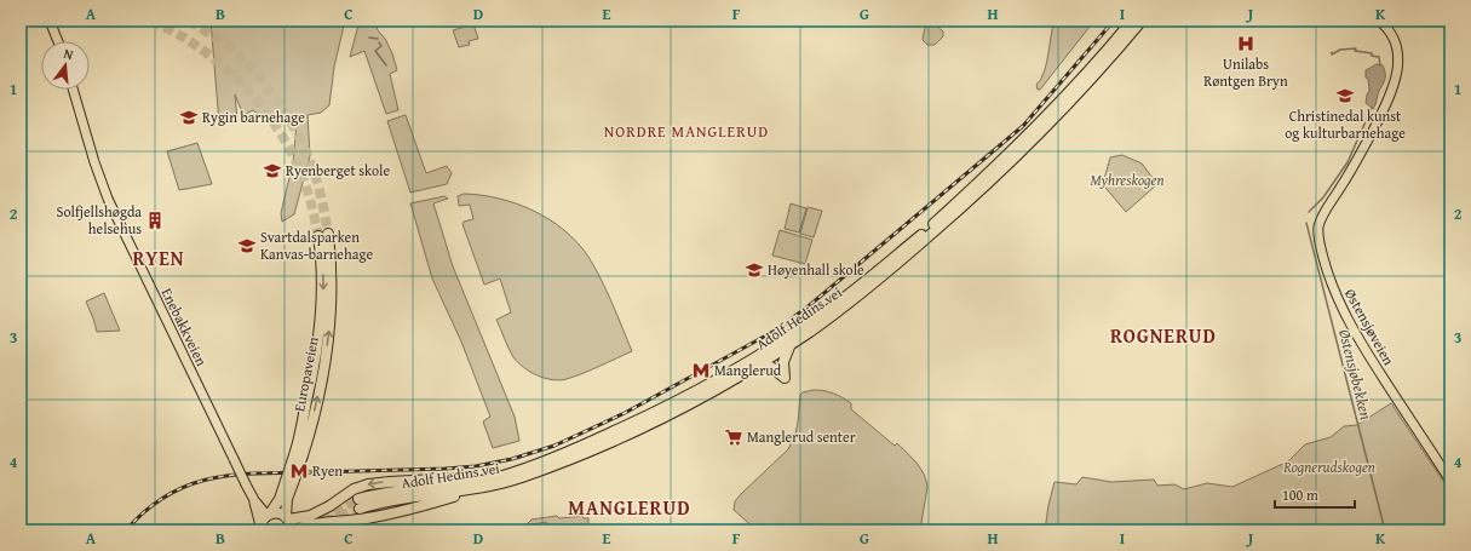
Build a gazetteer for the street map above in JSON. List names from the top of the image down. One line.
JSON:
{"streets":{"highway":["Adolf Hedins vei","Europaveien"],"main road":["Enebakkveien","Østensjøveien"]},"crossings":[["Enebakkveien","Europaveien"]],"districts":["NORDRE MANGLERUD","RYEN","ROGNERUD","MANGLERUD"],"water":["Østensjøbekken"],"parks":["Myhreskogen","Rognerudskogen"],"places":{"hospital":["Unilabs Røntgen Bryn"],"school or university":["Christinedal kunst og kulturbarnehage","Rygin barnehage","Ryenberget skole","Svartdalsparken Kanvas-barnehage","Høyenhall skole"],"building":["Solfjellshøgda helsehus"],"metro station":["Manglerud","Ryen"],"supermarket":["Manglerud senter"]},"scale_bar":"100 m","north":"top","grid":{"columns":["A","B","C","D","E","F","G","H","I","J","K"],"rows":["1","2","3","4"]}}
